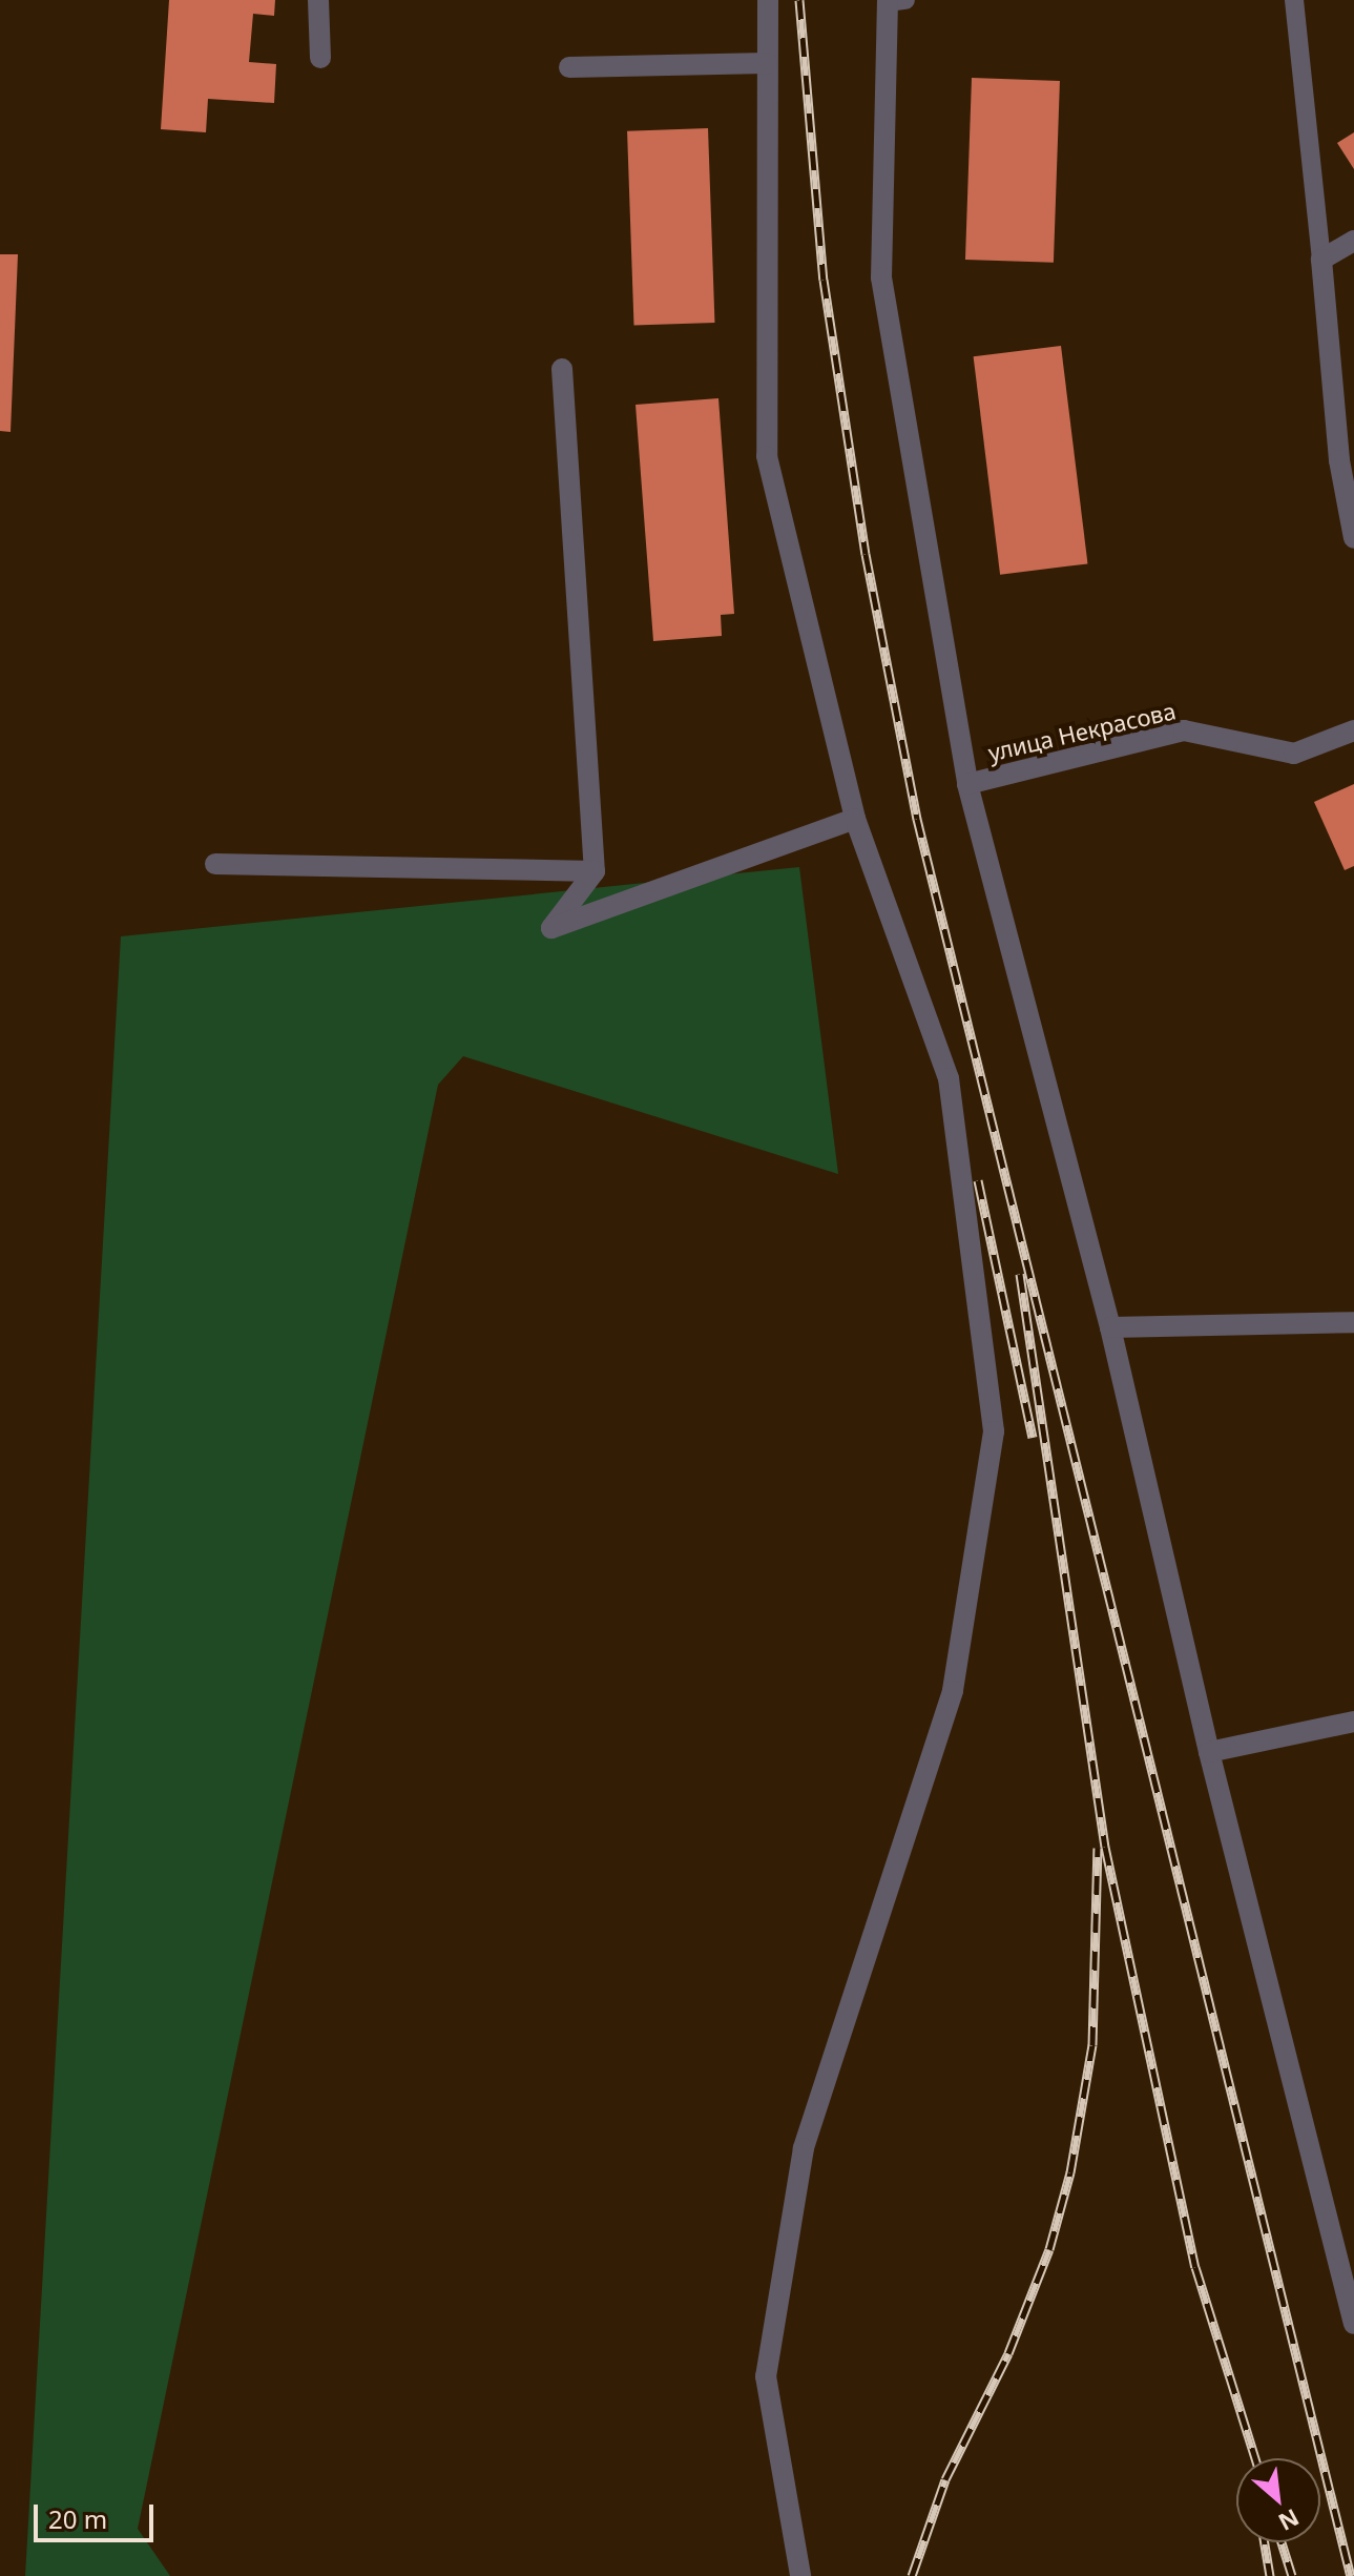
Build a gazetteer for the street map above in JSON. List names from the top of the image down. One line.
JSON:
{"streets":{"street":["улица Некрасова"]},"scale_bar":"20 m","north":"bottom right"}
